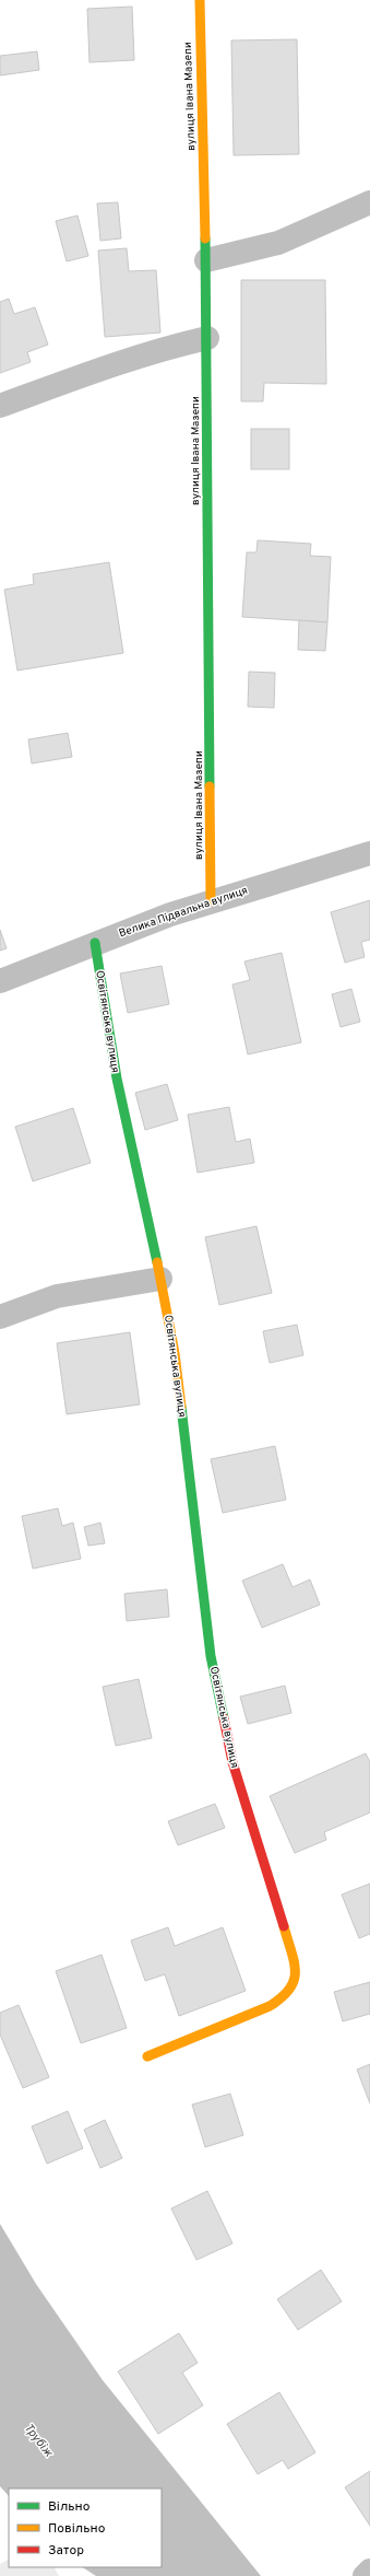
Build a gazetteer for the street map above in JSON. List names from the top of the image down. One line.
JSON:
{"streets":{"street":["вулиця Івана Мазепи","Велика Підвальна вулиця","Освітянська вулиця"]},"crossings":[["вулиця Івана Мазепи","Велика Підвальна вулиця"],["Велика Підвальна вулиця","Освітянська вулиця"]],"water":["Трубіж"],"legend":["Вільно","Повільно","Затор"]}
